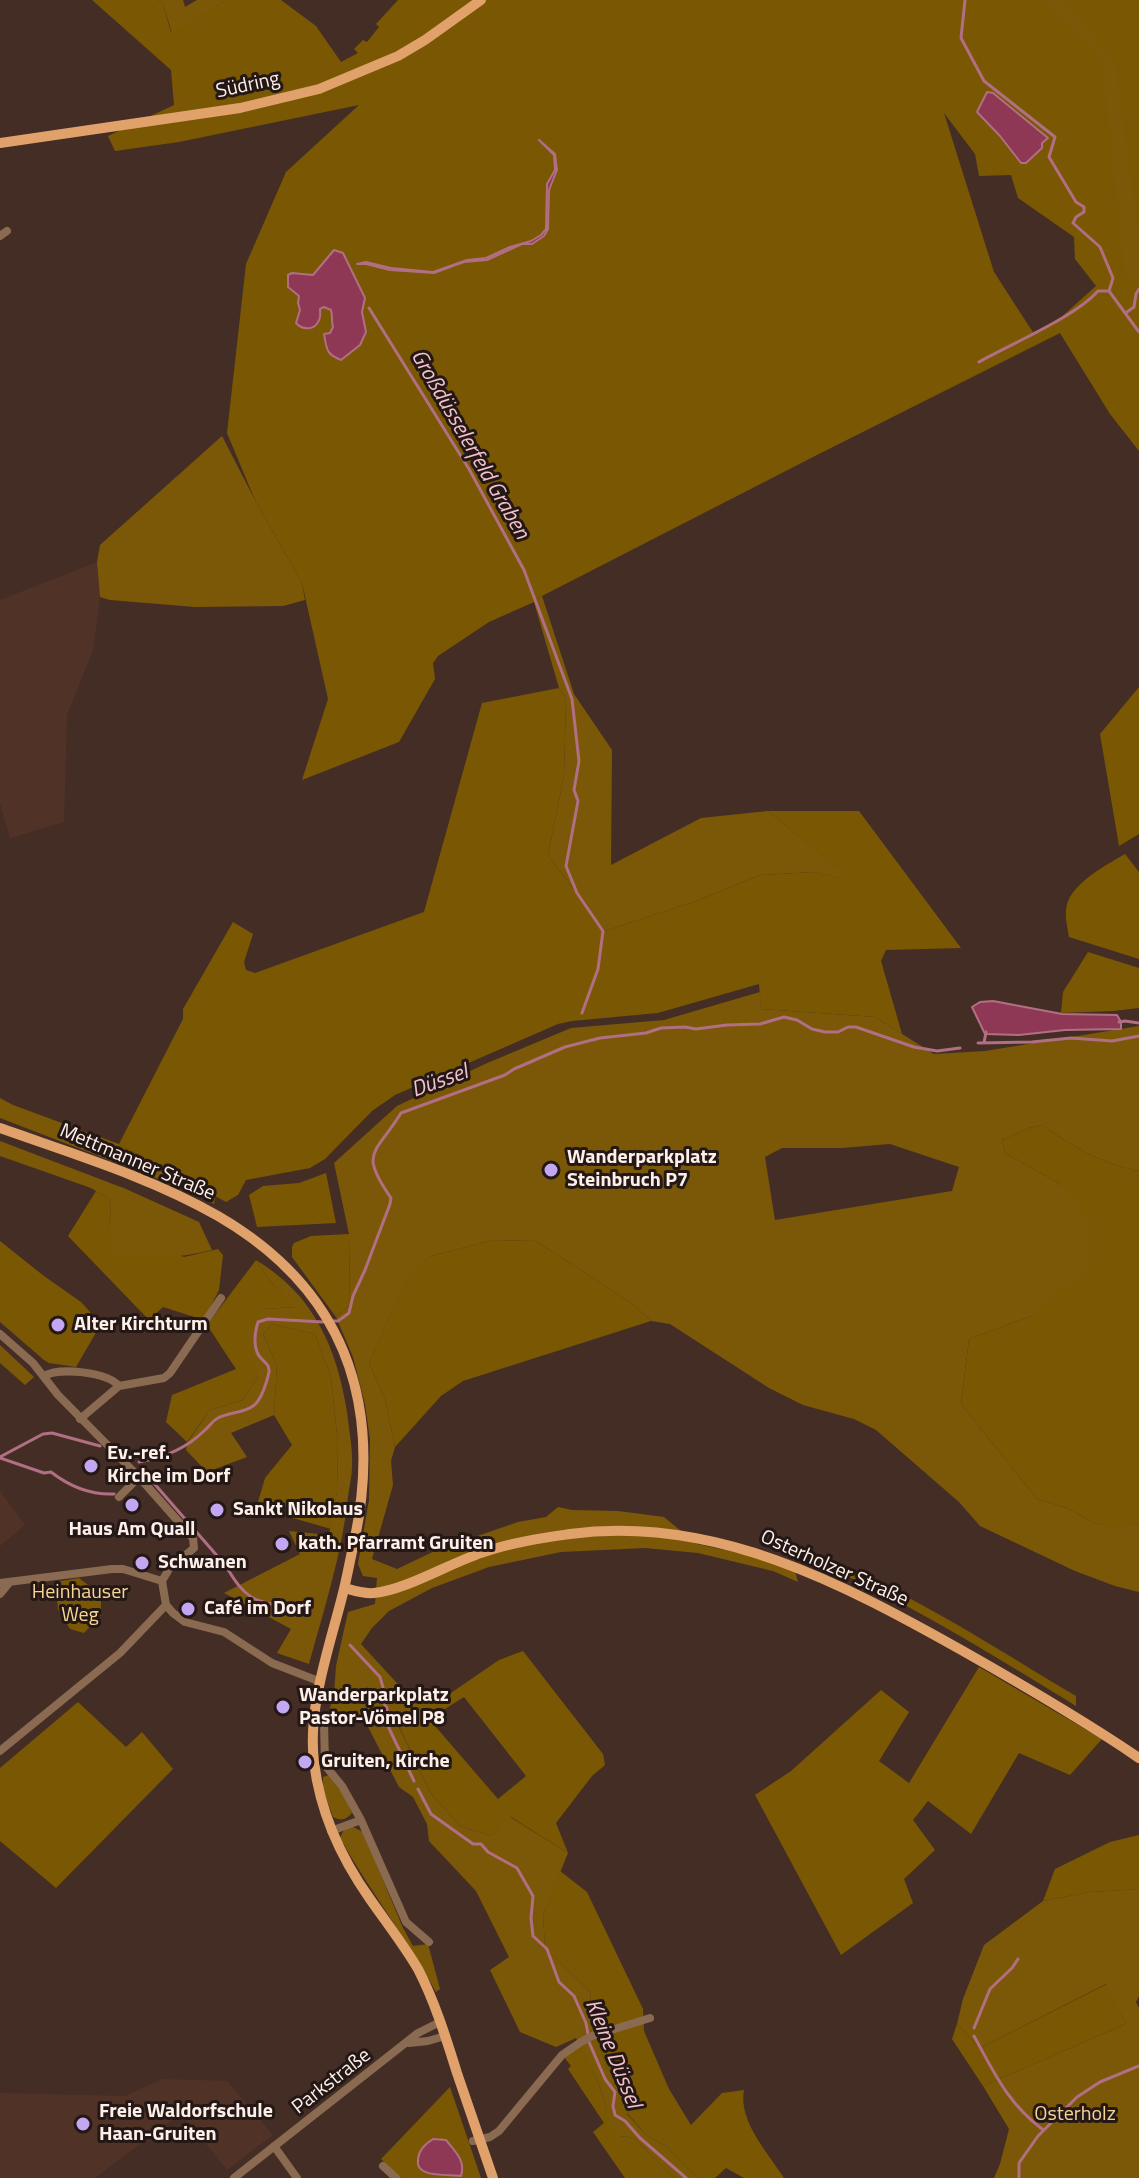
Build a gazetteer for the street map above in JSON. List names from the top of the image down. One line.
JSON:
{"streets":{"main road":["Südring","Mettmanner Straße","Osterholzer Straße"],"street":["Parkstraße"]},"crossings":[["Mettmanner Straße","Osterholzer Straße"],["Mettmanner Straße","Parkstraße"]],"water":["Großdüsselerfeld Graben","Düssel","Kleine Düssel"],"parks":["Heinhauser Weg","Osterholz"],"places":["Wanderparkplatz Steinbruch P7","Alter Kirchturm","Ev.-ref. Kirche im Dorf","Haus Am Quall","Sankt Nikolaus","kath. Pfarramt Gruiten","Schwanen","Café im Dorf","Wanderparkplatz Pastor-Vömel P8","Gruiten, Kirche","Freie Waldorfschule Haan-Gruiten"]}
